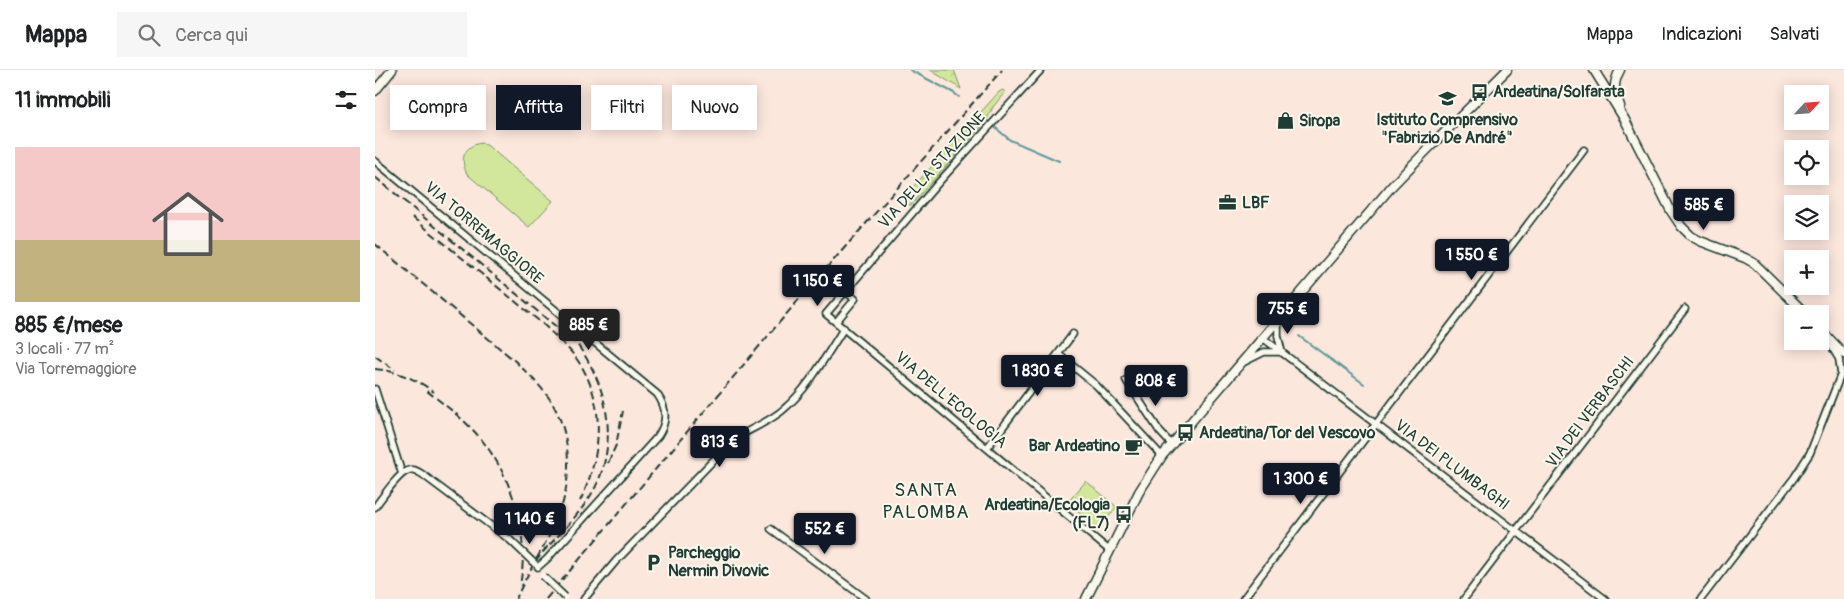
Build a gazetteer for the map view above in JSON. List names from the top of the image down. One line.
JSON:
{"streets":{"street":["VIA DELLA STAZIONE","VIA TORREMAGGIORE","VIA DELL'ECOLOGIA","VIA DEI VERBASCHI","VIA DEI PLUMBAGHI"]},"crossings":[["VIA DEI VERBASCHI","VIA DEI PLUMBAGHI"]],"districts":["SANTA PALOMBA"],"places":{"bus stop":["Ardeatina/Solfarata","Ardeatina/Tor del Vescovo","Ardeatina/Ecologia (FL7)"],"school or university":["Istituto Comprensivo \"Fabrizio De André\""],"shop":["Siropa"],"office":["LBF"],"cafe":["Bar Ardeatino"],"parking":["Parcheggio Nermin Divovic"]},"north":"top right","page":{"header":"Mappa","search":"Cerca qui","nav":["Mappa","Indicazioni","Salvati"],"heading":"11 immobili","map_buttons":["+","−"],"chip":["Compra","Affitta","Filtri","Nuovo"],"list":[{"name":"885 €/mese","note":"3 locali · 77 m² · Via Torremaggiore"}],"price":["585 €","1 550 €","1 150 €","755 €","885 €","1 830 €","808 €","813 €","1 300 €","1 140 €","552 €"]}}
